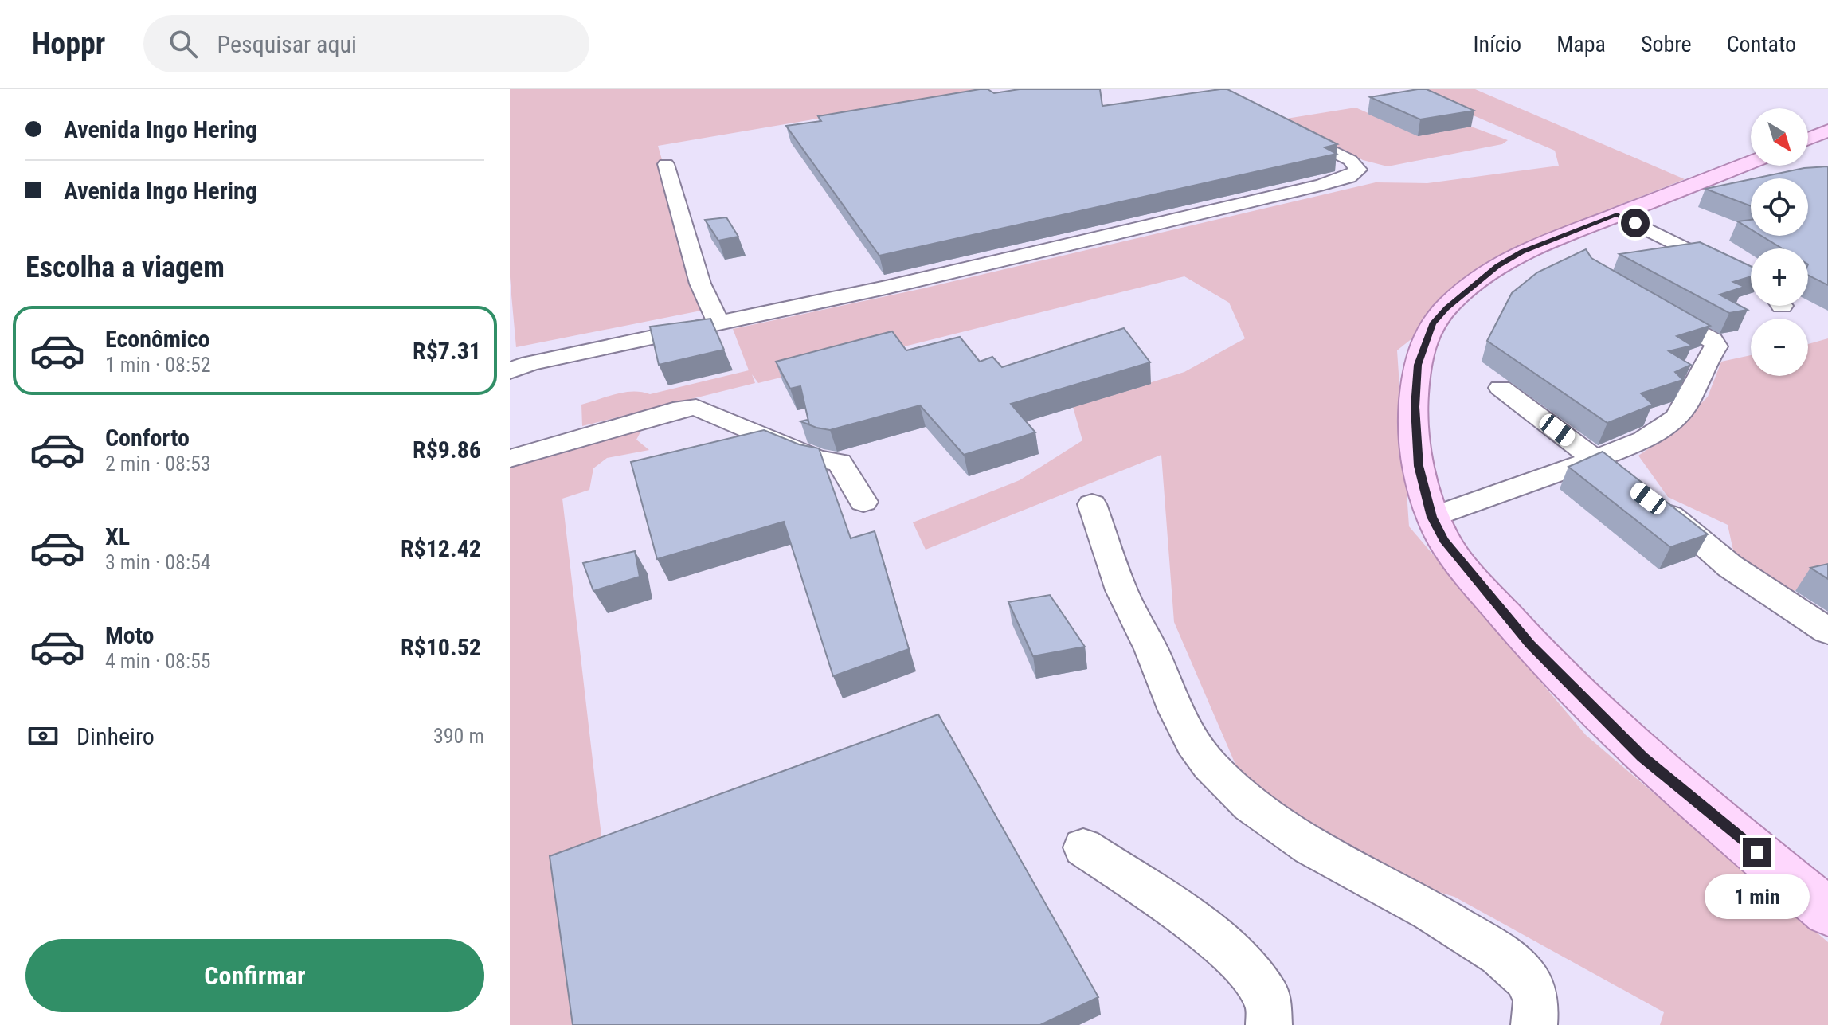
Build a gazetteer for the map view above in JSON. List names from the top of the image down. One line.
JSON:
{"north":"bottom right","page":{"header":"Hoppr","search":"Pesquisar aqui","nav":["Início","Mapa","Sobre","Contato"],"banner":["Avenida Ingo Hering","Avenida Ingo Hering"],"map_buttons":["+","−"],"heading":"Escolha a viagem","list":[{"name":"Econômico","note":"1 min · 08:52","value":"R$7.31"},{"name":"Conforto","note":"2 min · 08:53","value":"R$9.86"},{"name":"XL","note":"3 min · 08:54","value":"R$12.42"},{"name":"Moto","note":"4 min · 08:55","value":"R$10.52"}],"pay":["Dinheiro","390 m"],"bubble":"1 min","buttons":"Confirmar"}}
